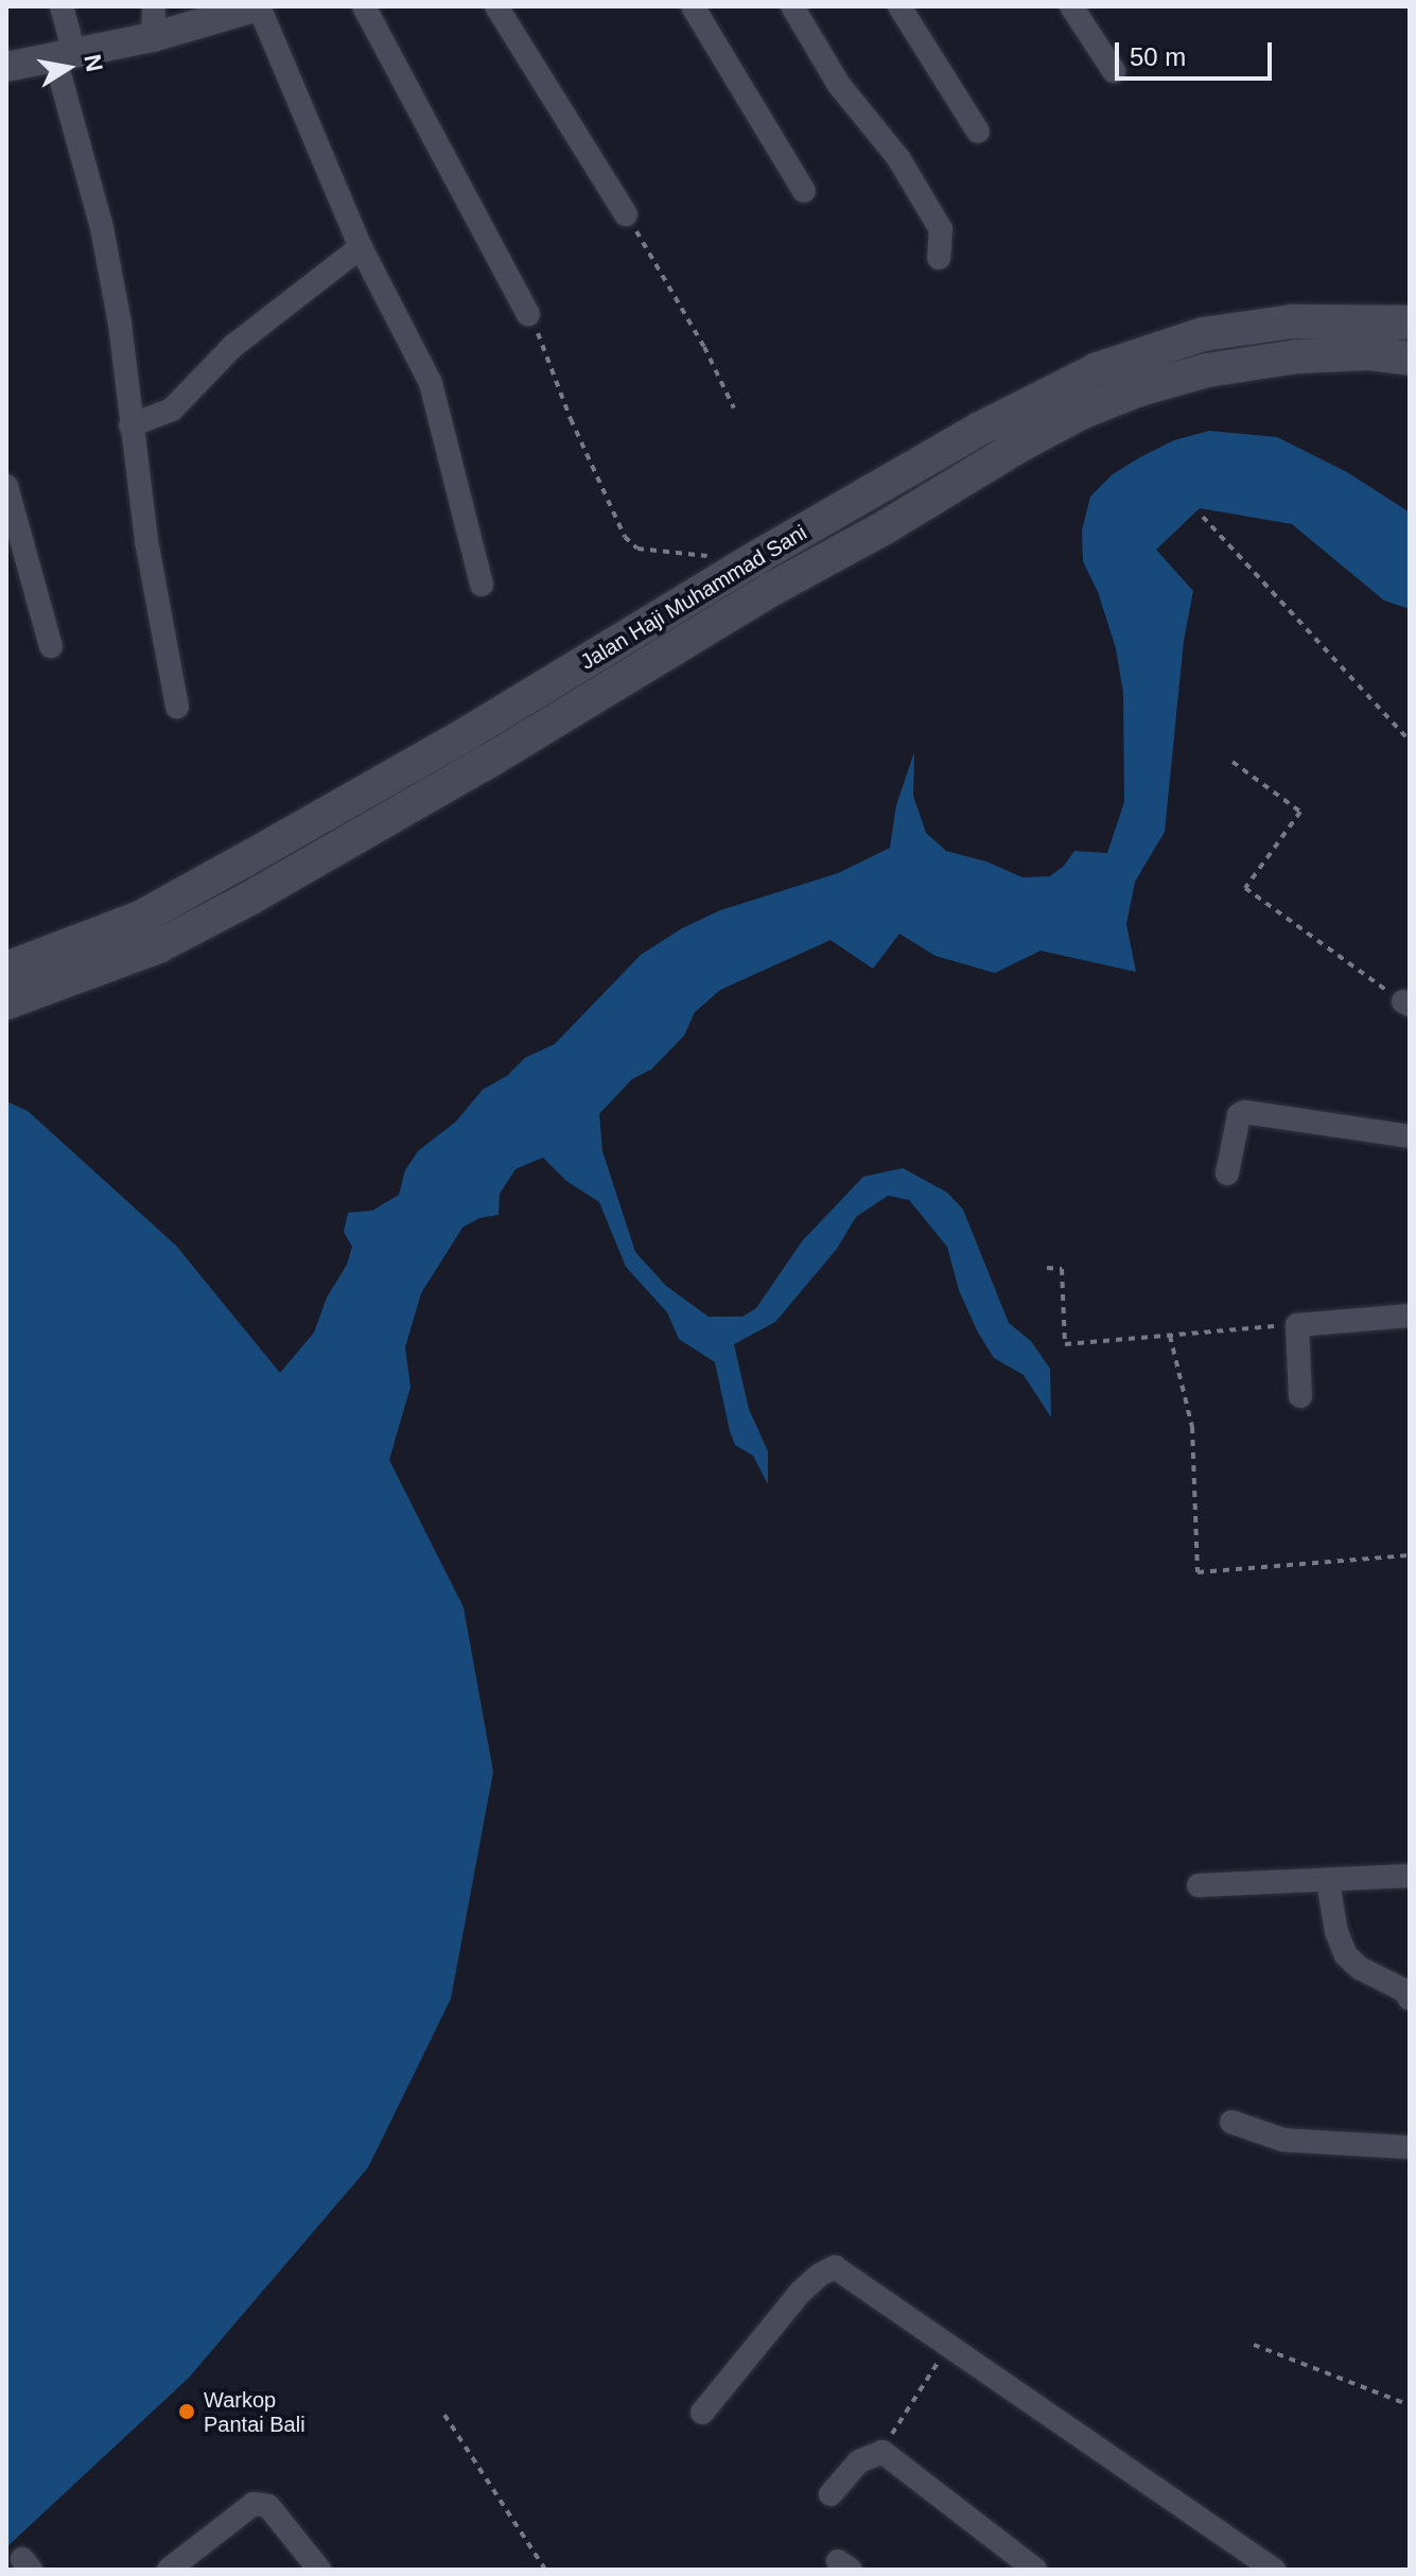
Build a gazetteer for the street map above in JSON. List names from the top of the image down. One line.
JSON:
{"streets":{"main road":["Jalan Haji Muhammad Sani"]},"places":["Warkop Pantai Bali"],"scale_bar":"50 m","north":"right"}
